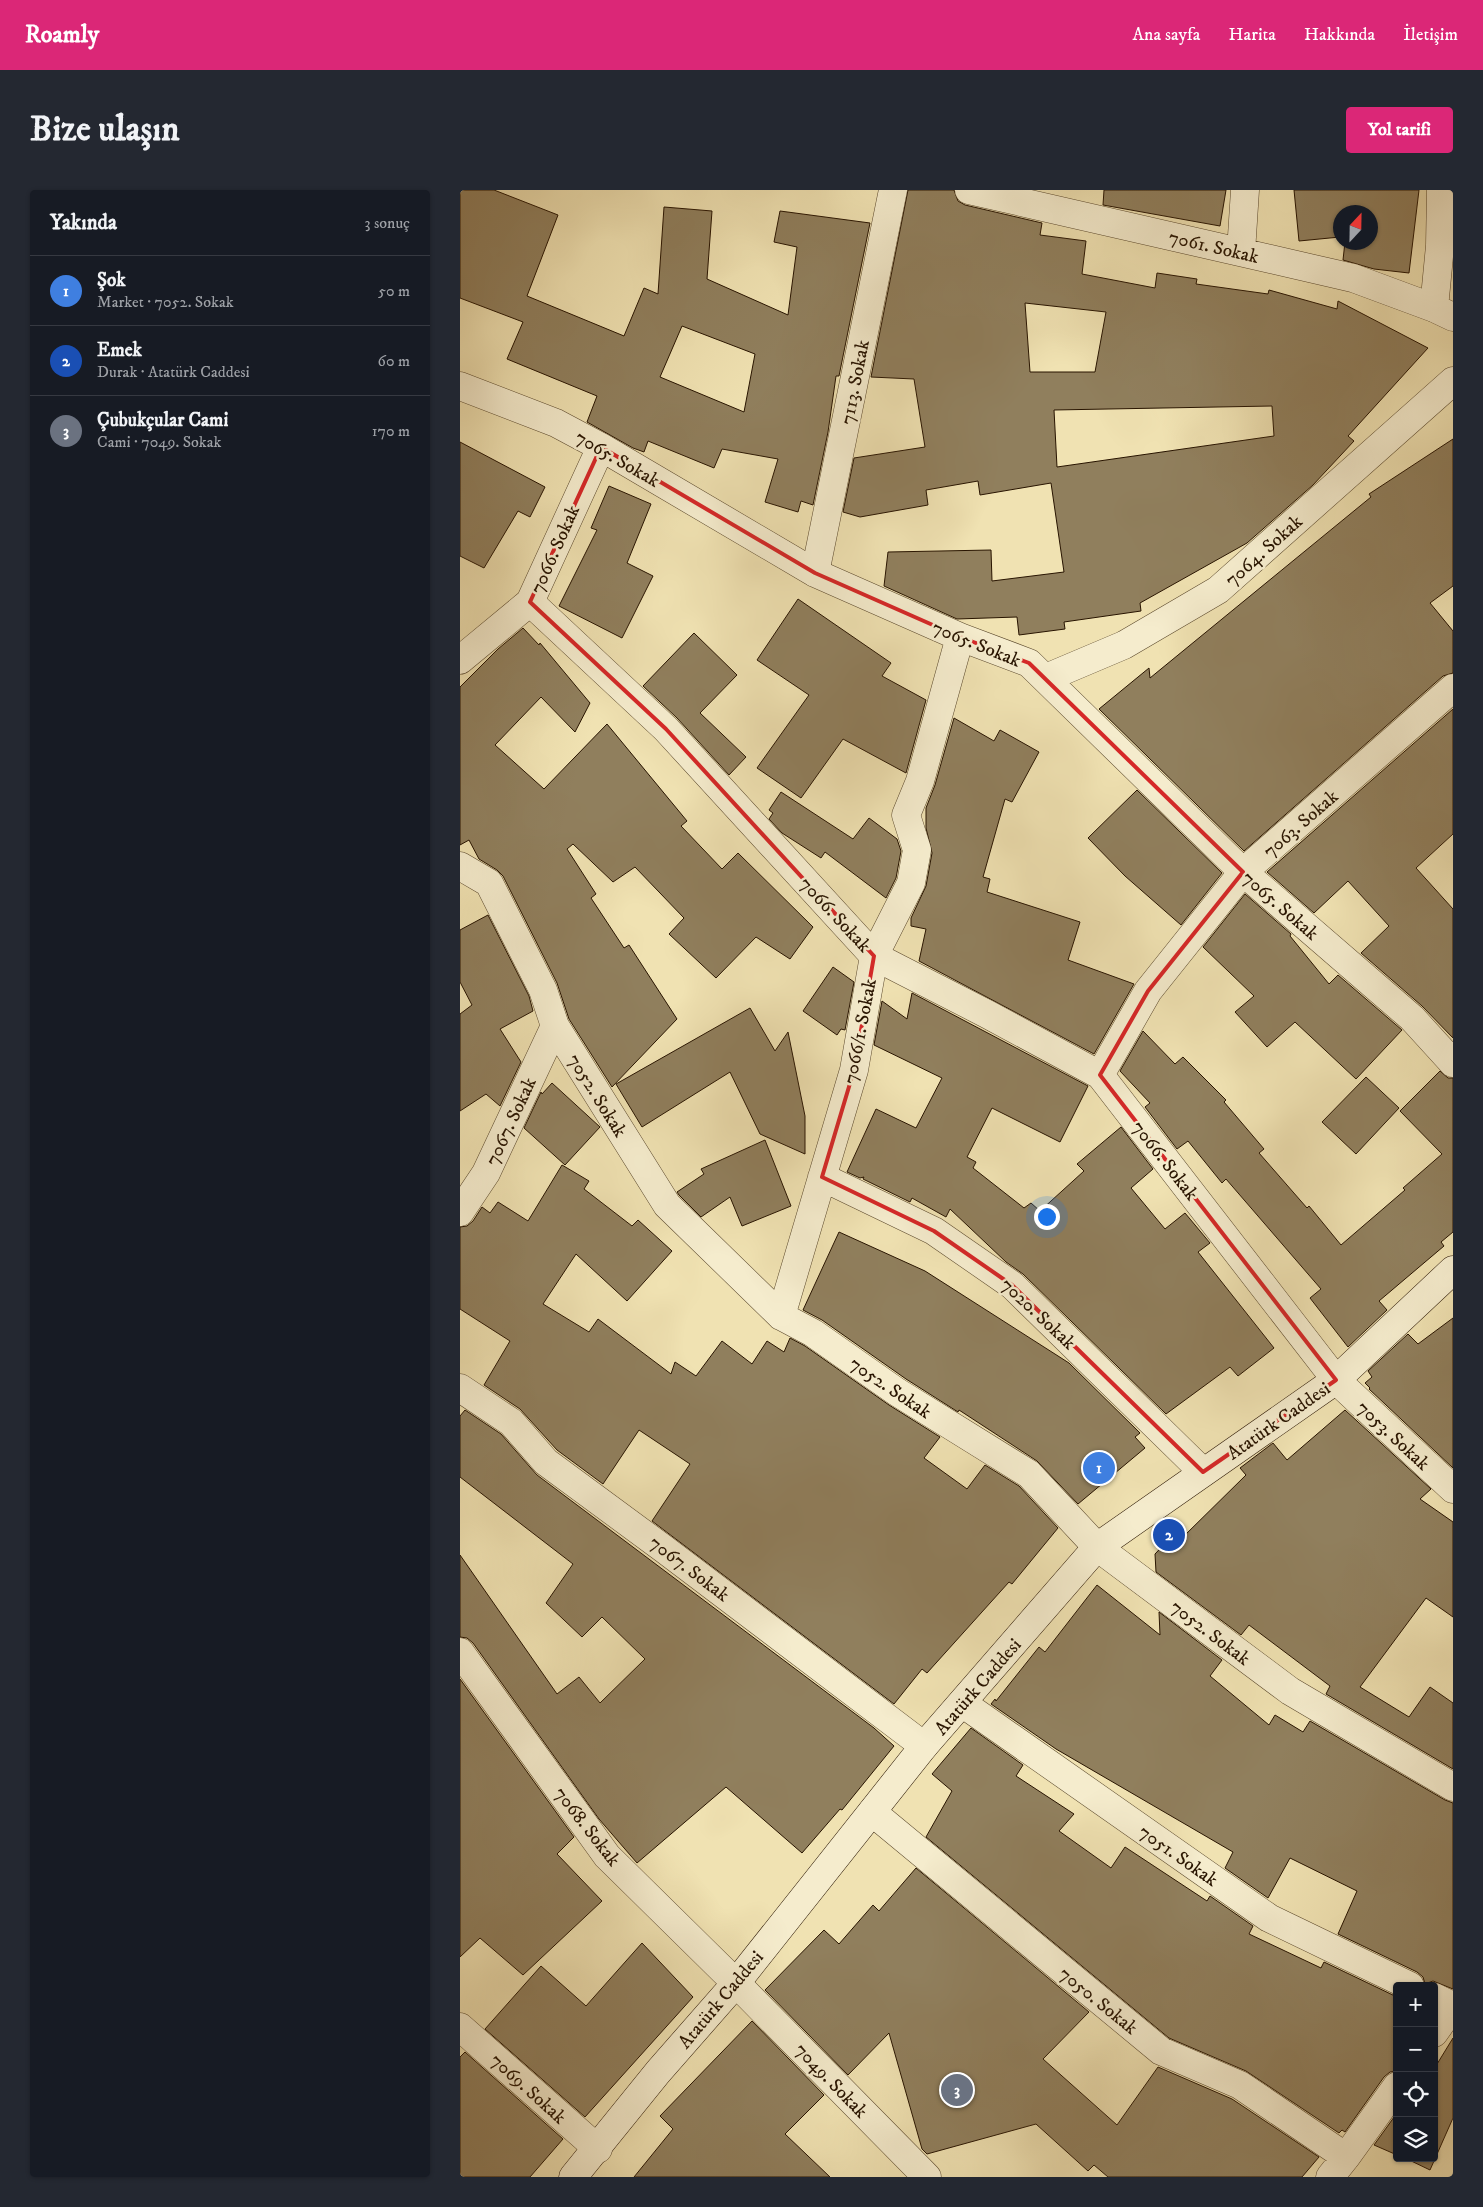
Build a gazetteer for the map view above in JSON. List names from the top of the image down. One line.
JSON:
{"streets":{"street":["7061. Sokak","7113. Sokak","7065. Sokak","7066. Sokak","7064. Sokak","7063. Sokak","7066/1. Sokak","7052. Sokak","7067. Sokak","7020. Sokak","Atatürk Caddesi","7053. Sokak","7068. Sokak","7051. Sokak","7050. Sokak","7049. Sokak","7069. Sokak"]},"crossings":[["7113. Sokak","7065. Sokak"],["7065. Sokak","7066. Sokak"],["7065. Sokak","7064. Sokak"],["7065. Sokak","7063. Sokak"],["7065. Sokak","7066/1. Sokak"],["7066. Sokak","7063. Sokak"],["7066. Sokak","7066/1. Sokak"],["7066. Sokak","Atatürk Caddesi"],["7066. Sokak","7053. Sokak"],["7066/1. Sokak","7052. Sokak"],["7066/1. Sokak","7020. Sokak"],["7052. Sokak","7067. Sokak"],["7052. Sokak","Atatürk Caddesi"],["7067. Sokak","Atatürk Caddesi"],["7020. Sokak","Atatürk Caddesi"],["Atatürk Caddesi","7053. Sokak"],["Atatürk Caddesi","7068. Sokak"],["Atatürk Caddesi","7051. Sokak"],["Atatürk Caddesi","7050. Sokak"],["Atatürk Caddesi","7049. Sokak"],["Atatürk Caddesi","7069. Sokak"],["7068. Sokak","7049. Sokak"]],"north":"top","page":{"header":"Roamly","nav":["Ana sayfa","Harita","Hakkında","İletişim"],"buttons":"Yol tarifi","title":"Bize ulaşın","heading":["Yakında","3 sonuç"],"list":[{"mark":"1","name":"Şok","note":"Market · 7052. Sokak","value":"50 m"},{"mark":"2","name":"Emek","note":"Durak · Atatürk Caddesi","value":"60 m"},{"mark":"3","name":"Çubukçular Cami","note":"Cami · 7049. Sokak","value":"170 m"}],"pins":["1","2","3"],"map_buttons":["+","−"]}}
